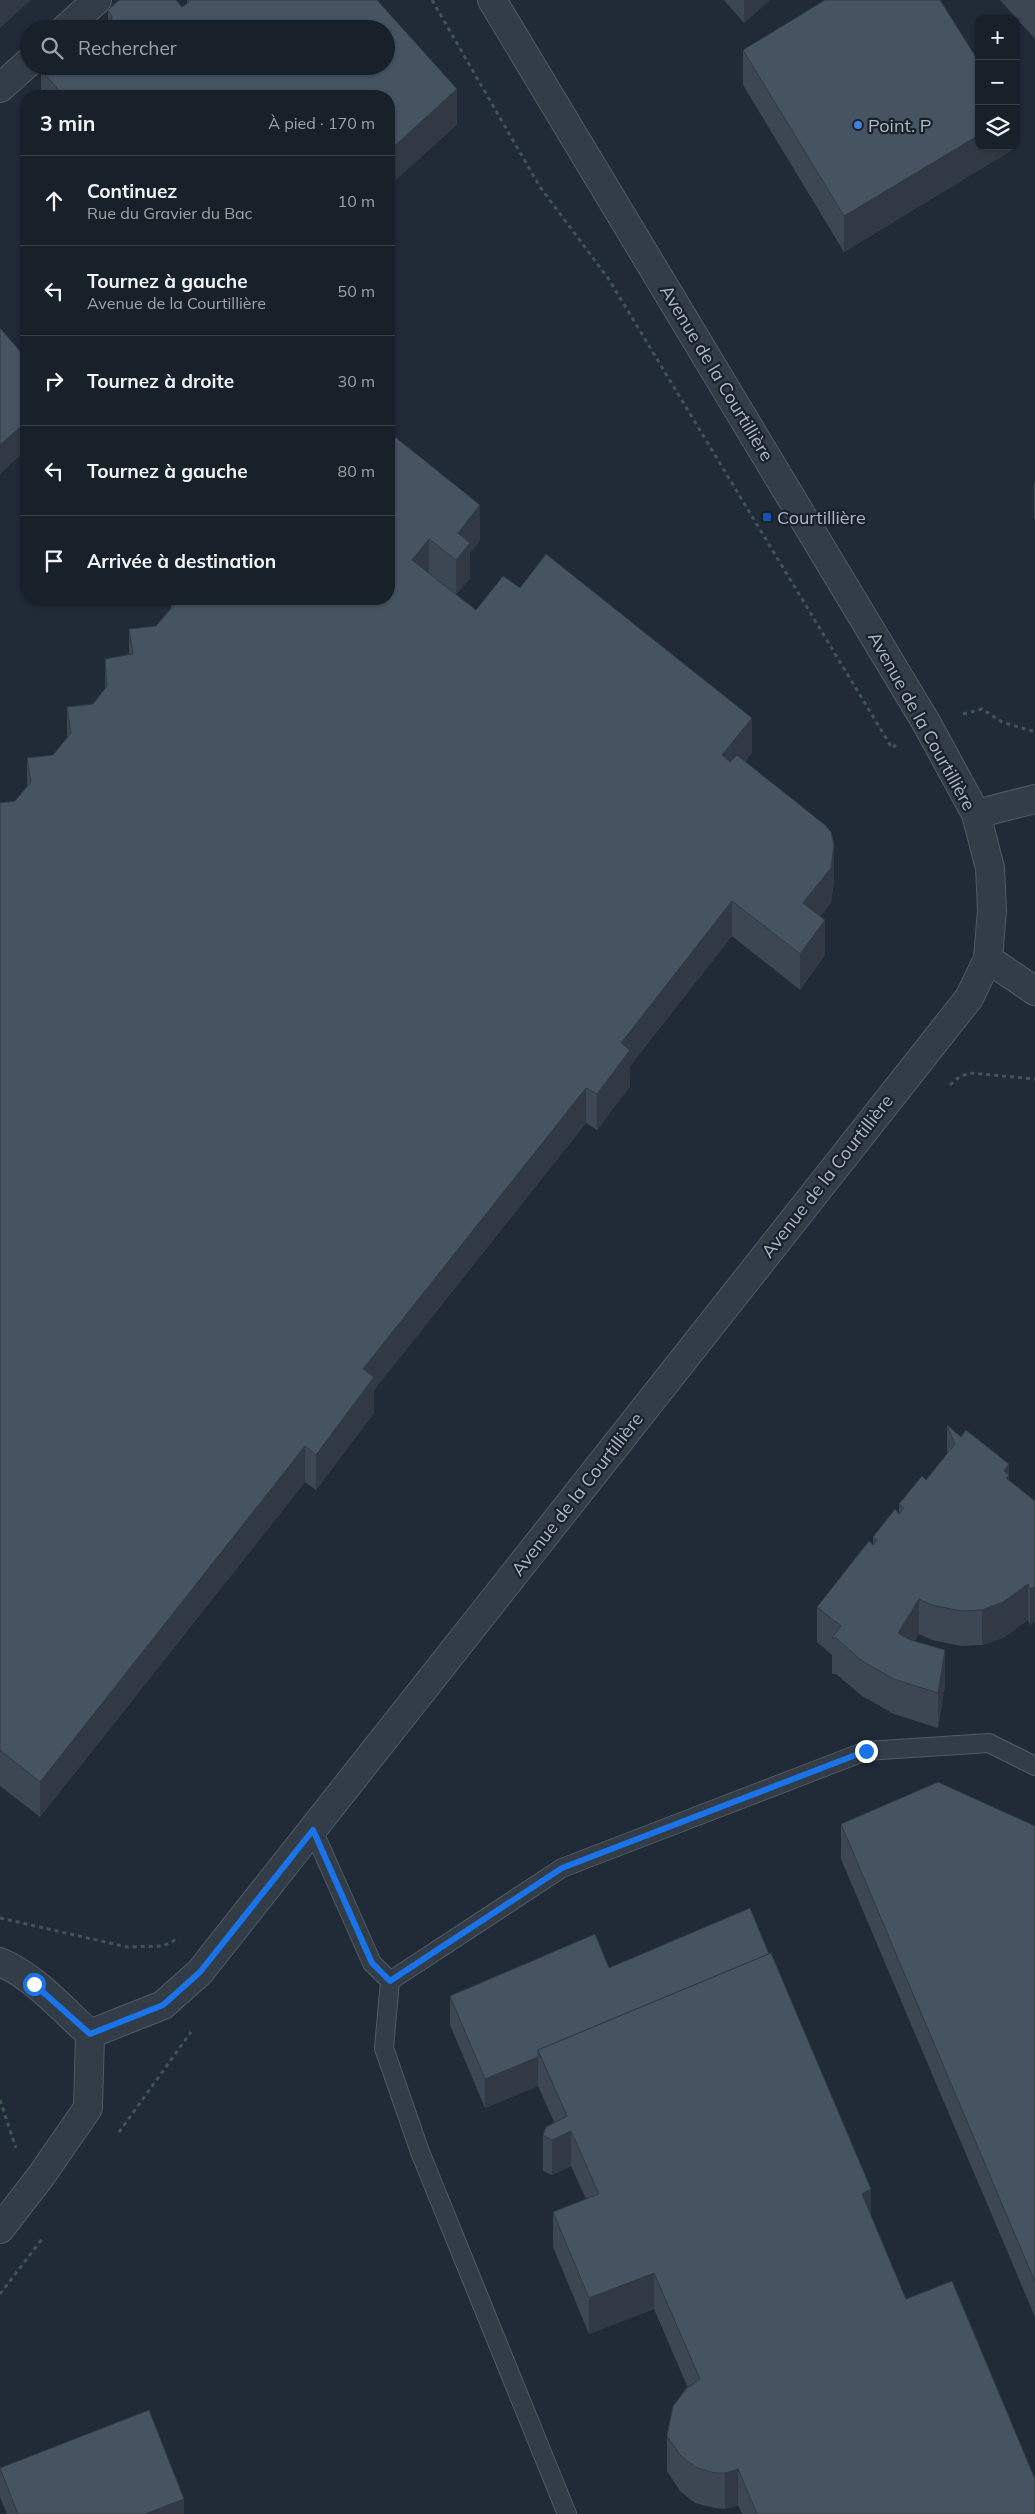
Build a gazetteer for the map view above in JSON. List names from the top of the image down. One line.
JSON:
{"streets":{"street":["Avenue de la Courtillière"]},"places":{"other":["Point. P"],"transit":["Courtillière"]},"page":{"map_buttons":["+","−"],"search":"Rechercher","heading":["3 min","À pied · 170 m"],"list":[["Continuez","Rue du Gravier du Bac","10 m"],["Tournez à gauche","Avenue de la Courtillière","50 m"],["Tournez à droite","30 m"],["Tournez à gauche","80 m"],"Arrivée à destination"]}}
